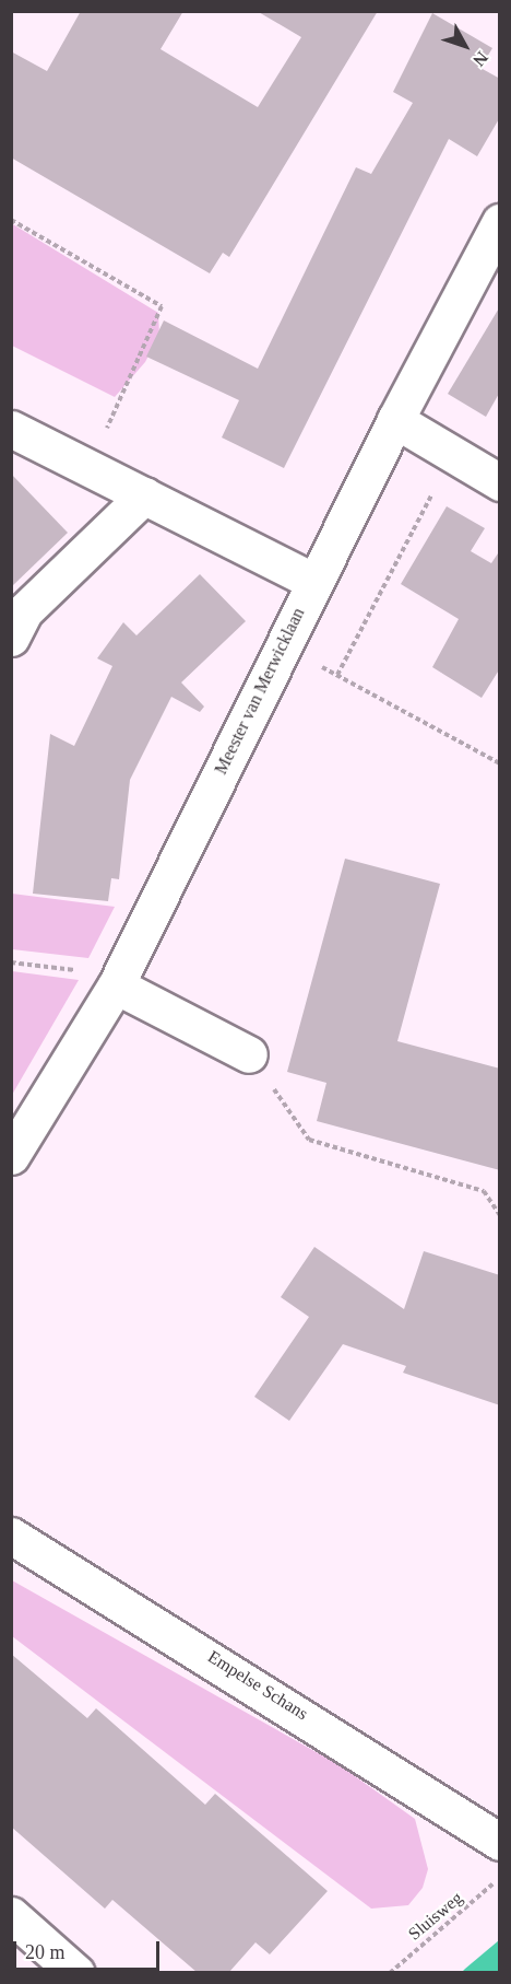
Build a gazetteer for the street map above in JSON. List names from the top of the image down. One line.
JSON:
{"streets":{"street":["Meester van Merwicklaan","Empelse Schans"],"path":["Sluisweg"]},"scale_bar":"20 m","north":"bottom right"}
